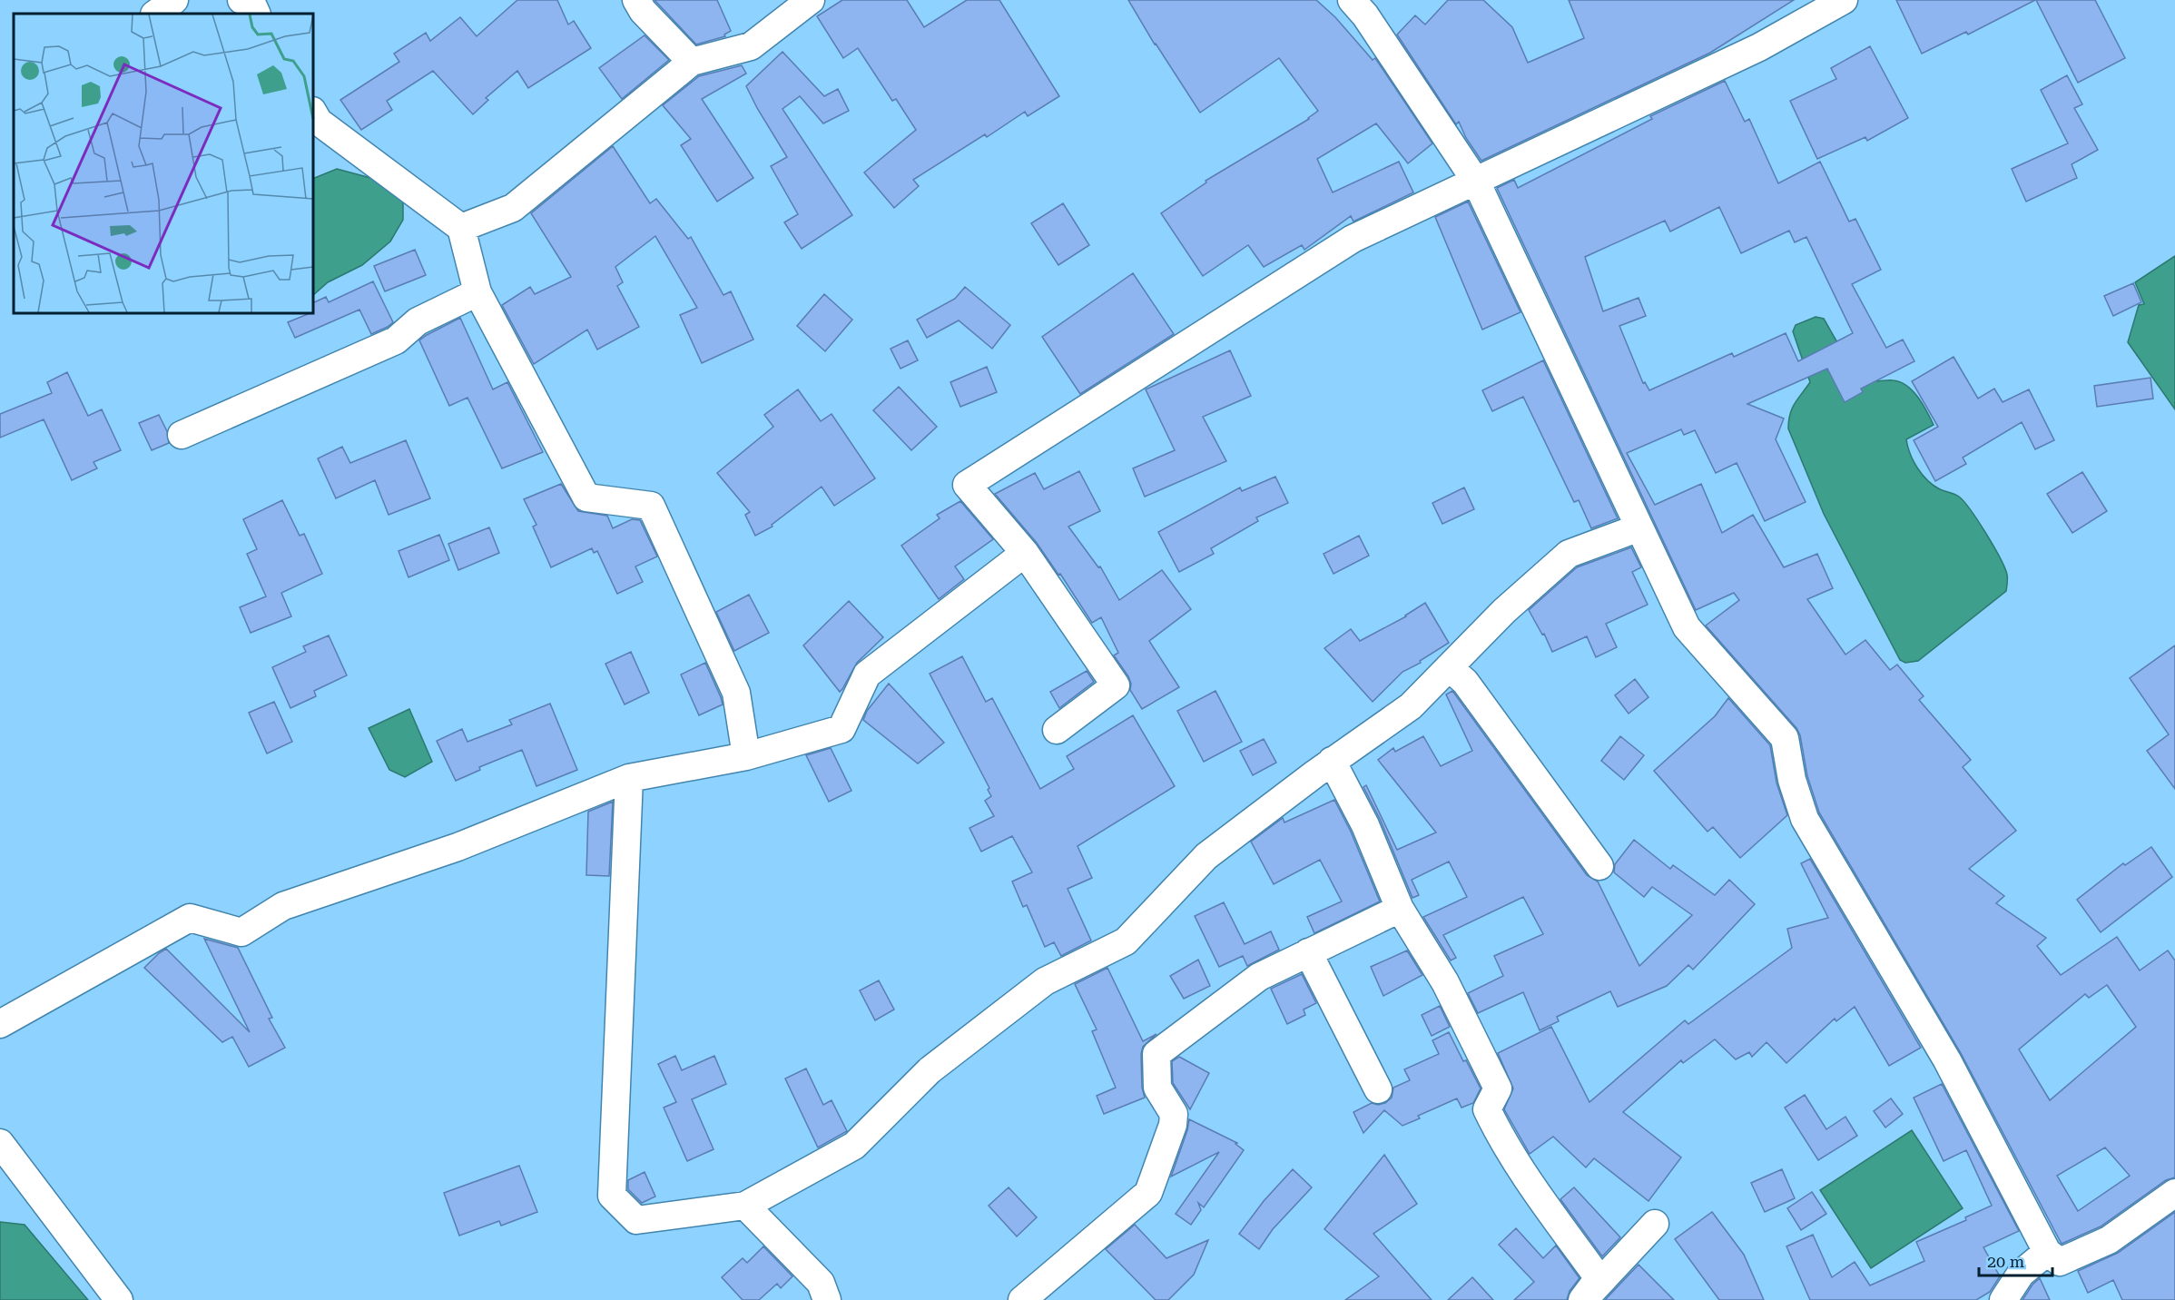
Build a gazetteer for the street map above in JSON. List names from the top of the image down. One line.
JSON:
{"scale_bar":"20 m"}
